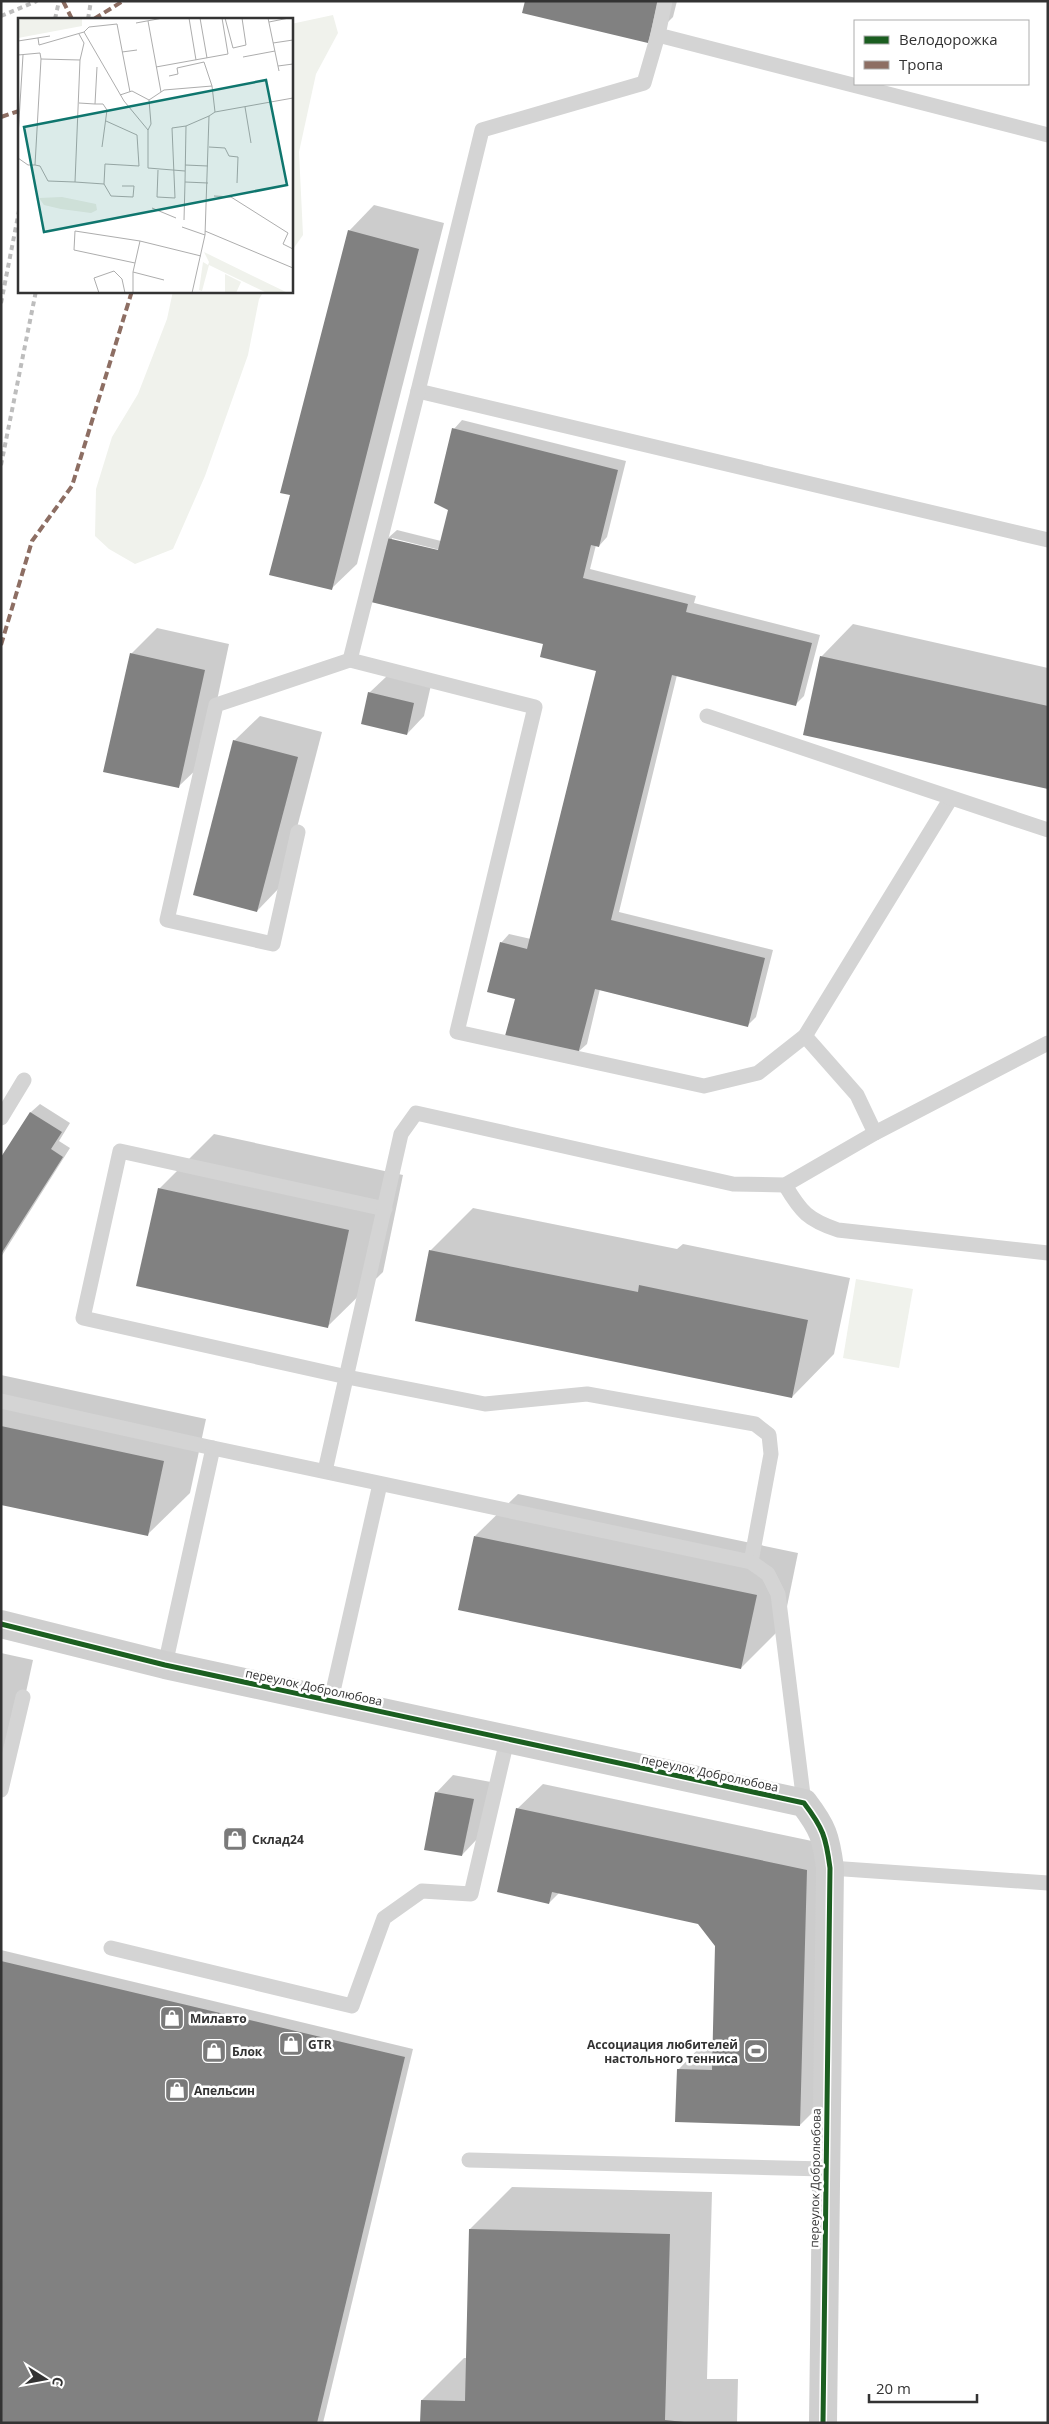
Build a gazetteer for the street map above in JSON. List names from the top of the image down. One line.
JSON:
{"streets":{"street":["переулок Добролюбова"]},"places":{"shop":["Склад24","Милавто","GTR","Блок","Апельсин"],"sports":["Ассоциация любителей настольного тенниса"]},"legend":["Велодорожка","Тропа"],"scale_bar":"20 m","north":"right"}
